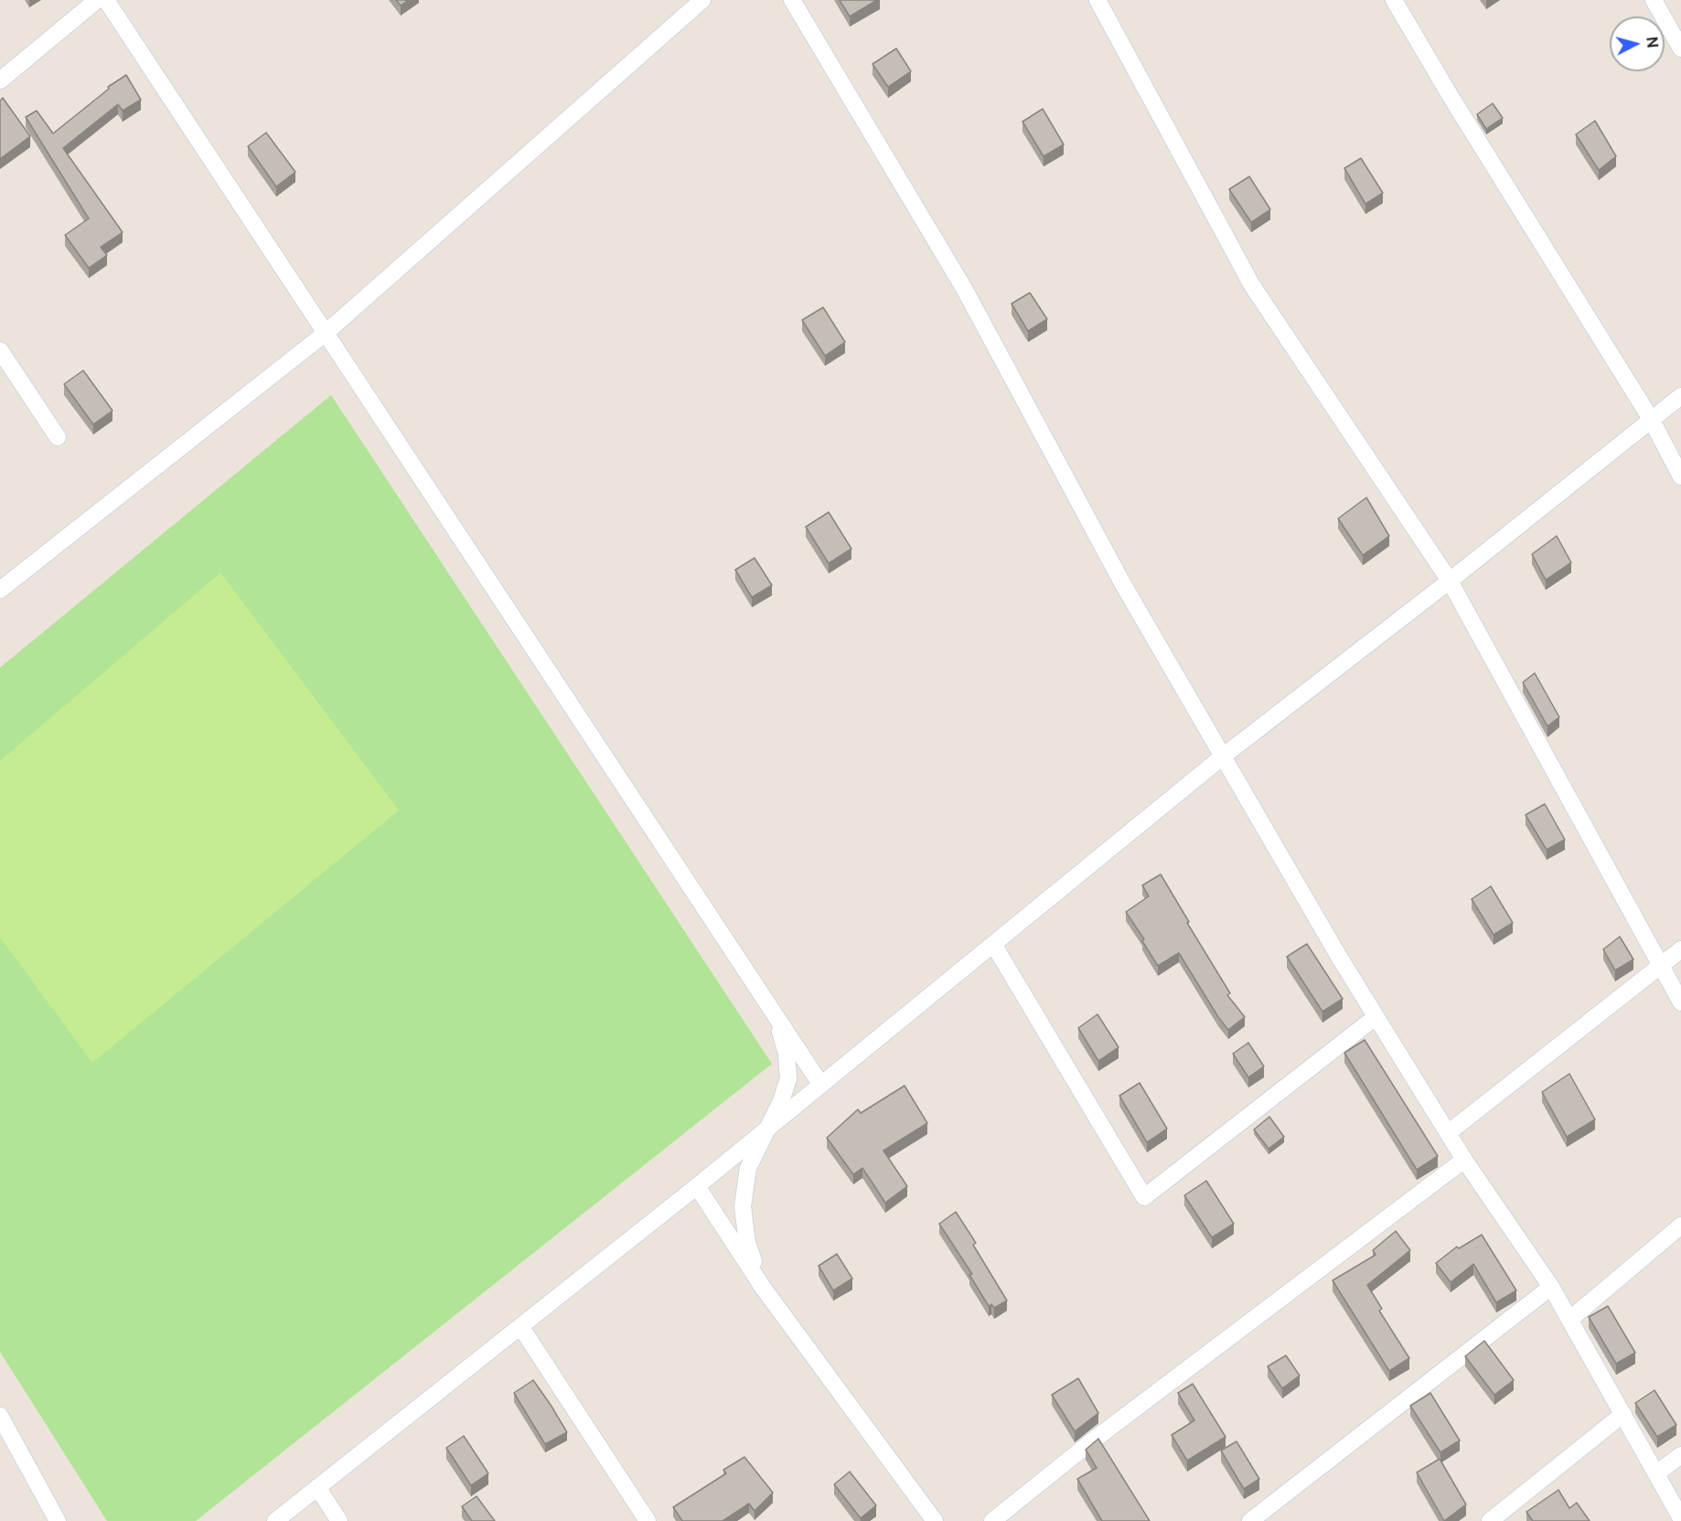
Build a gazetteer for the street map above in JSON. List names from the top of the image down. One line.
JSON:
{"north":"right"}
